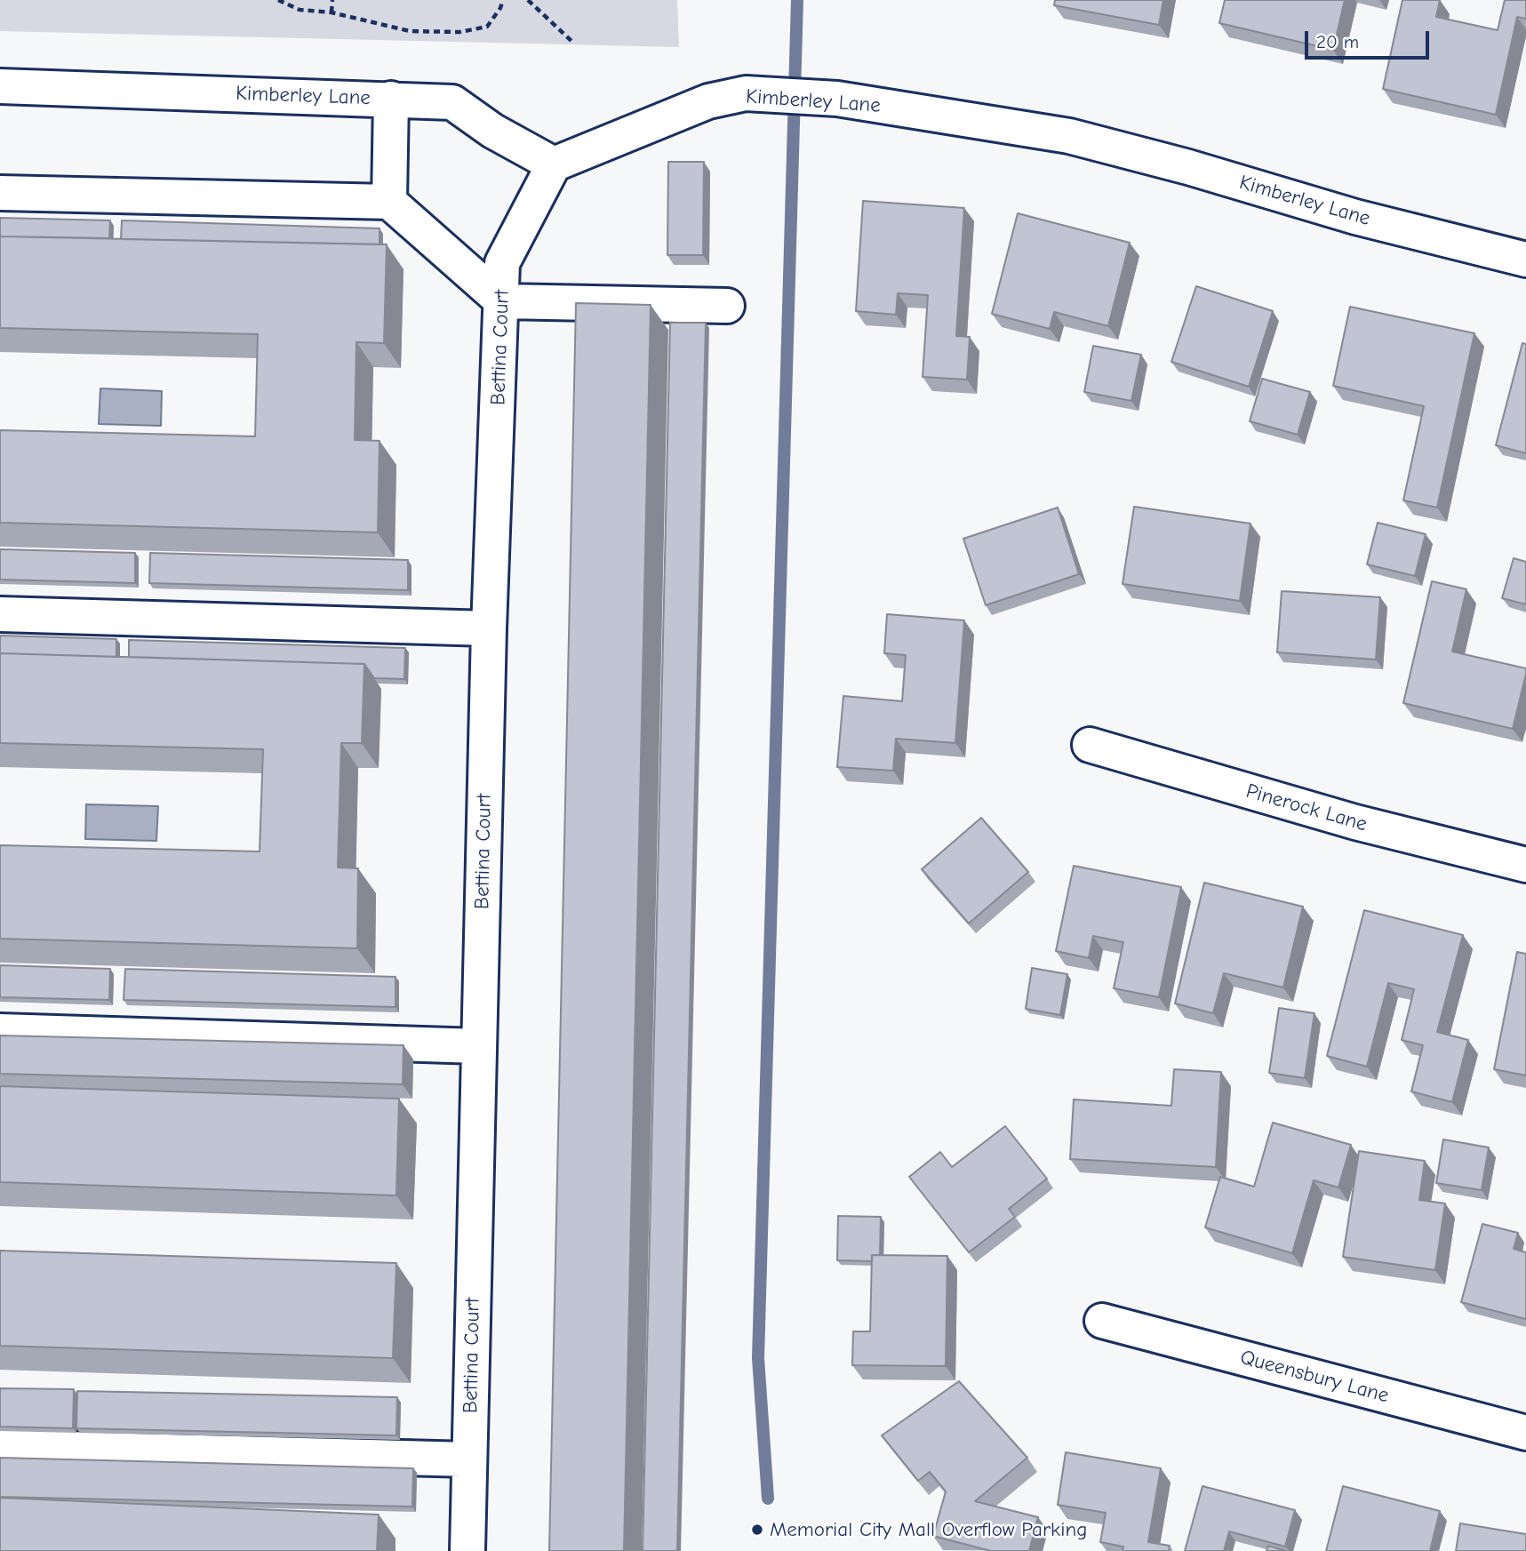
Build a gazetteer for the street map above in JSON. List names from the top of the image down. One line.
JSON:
{"streets":{"street":["Kimberley Lane","Bettina Court","Pinerock Lane","Queensbury Lane"]},"crossings":[["Kimberley Lane","Bettina Court"]],"places":["Memorial City Mall Overflow Parking"],"scale_bar":"20 m"}
